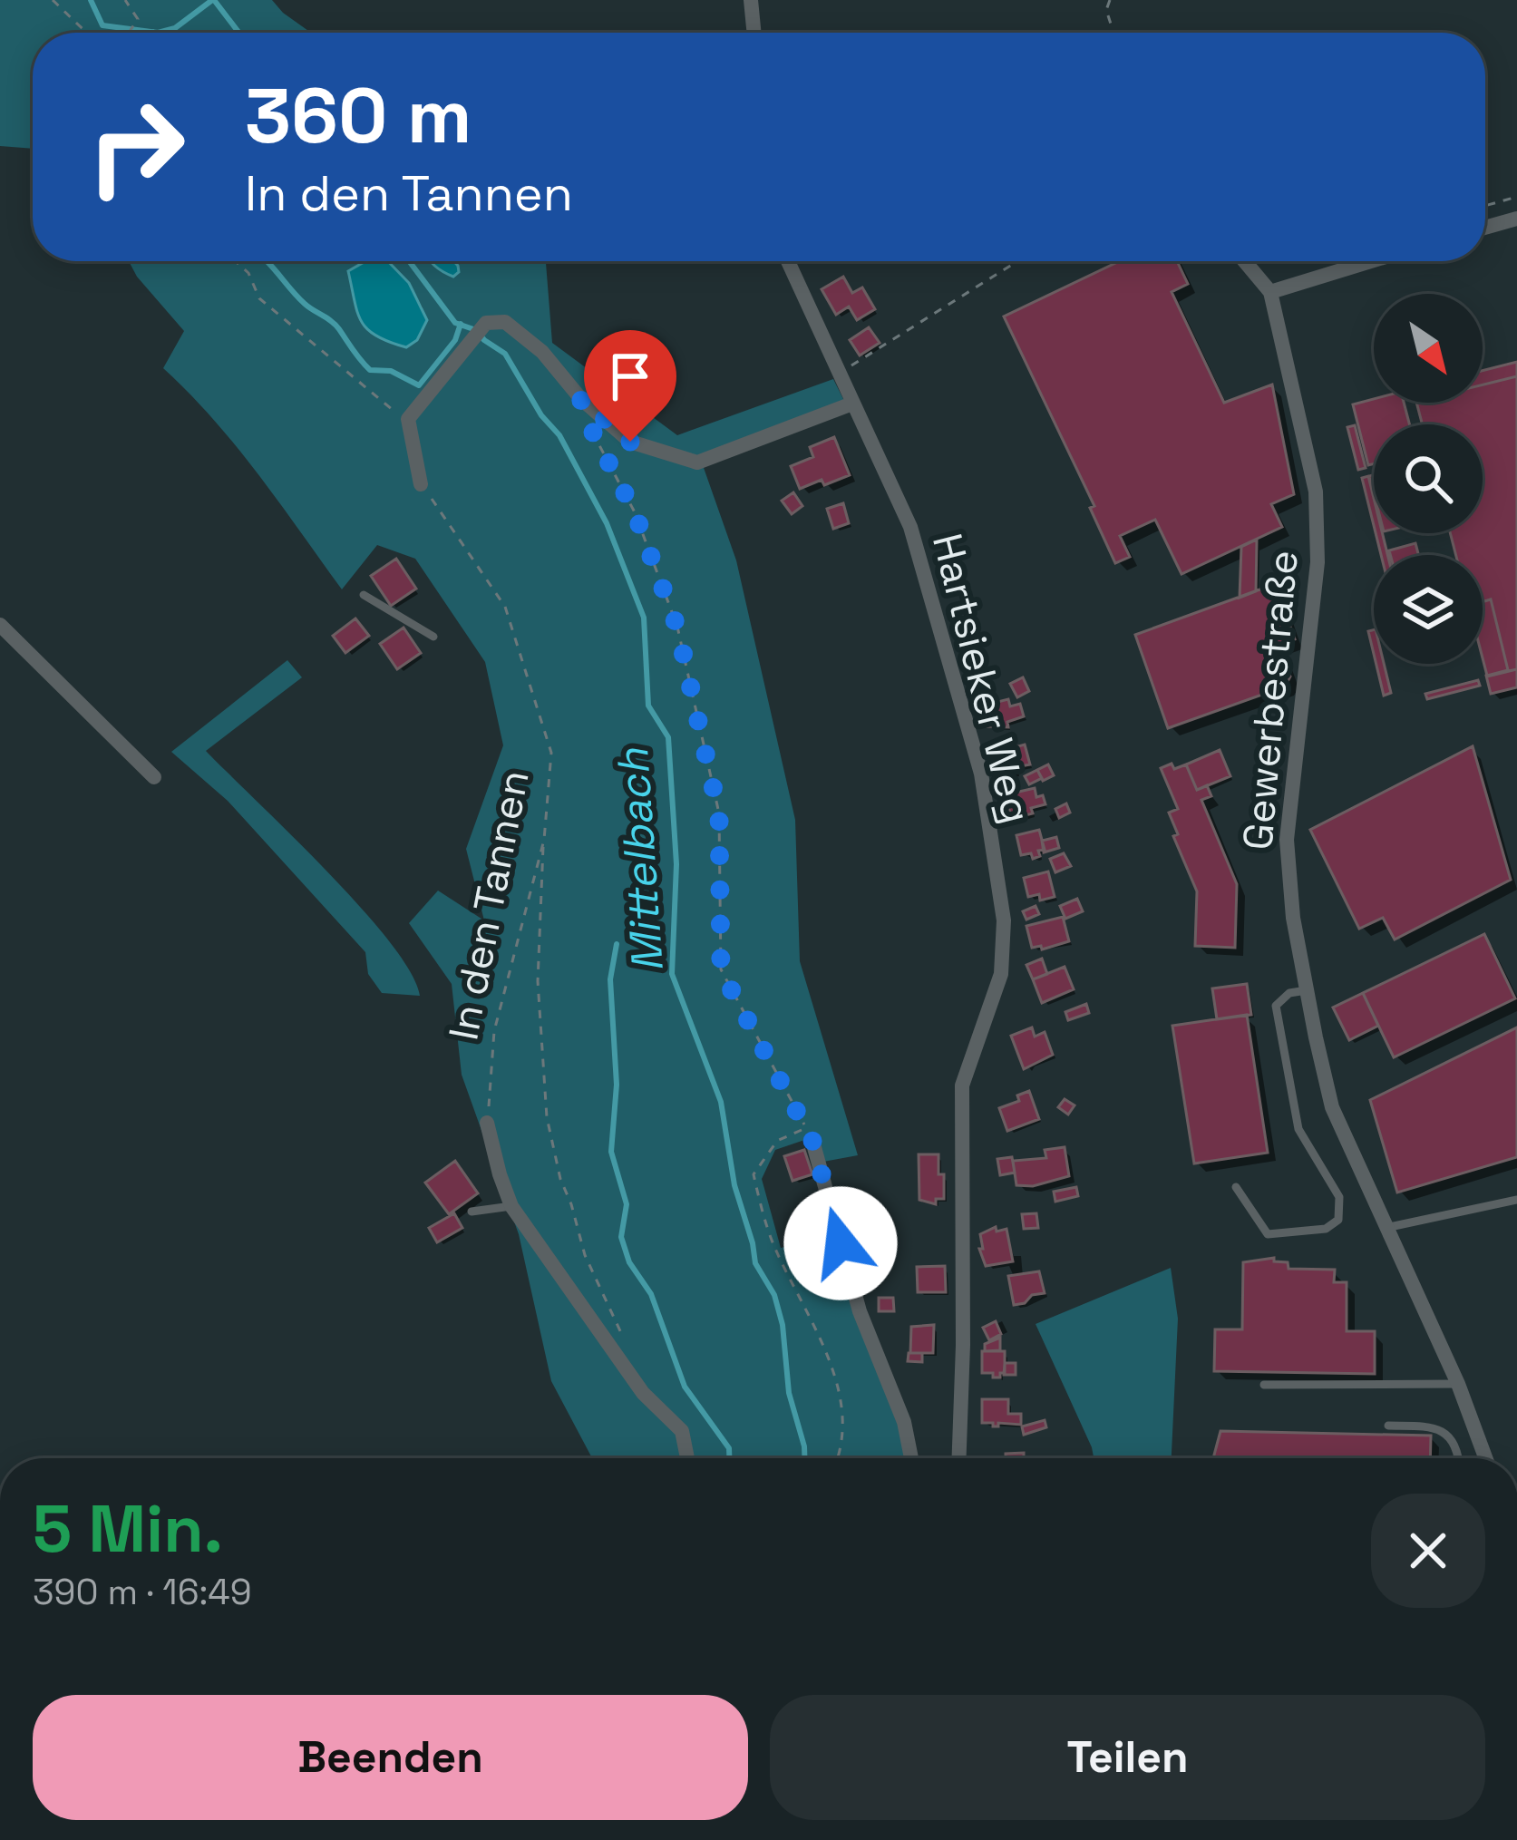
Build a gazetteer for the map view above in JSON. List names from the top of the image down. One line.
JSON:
{"streets":{"street":["Hartsieker Weg","Gewerbestraße"],"path":["In den Tannen"]},"water":["Mittelbach"],"north":"bottom right","page":{"turn":["360 m","In den Tannen"],"heading":["5 Min.","390 m · 16:49"],"buttons":["Beenden","Teilen"]}}
